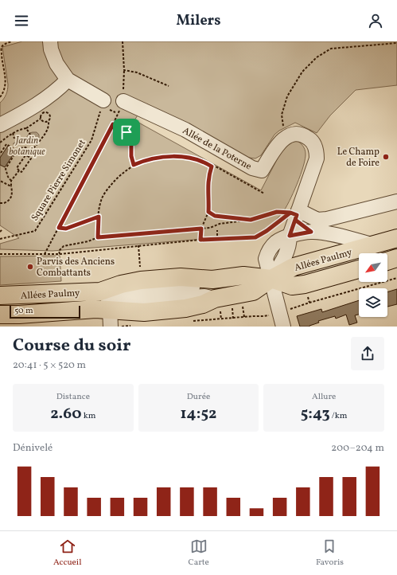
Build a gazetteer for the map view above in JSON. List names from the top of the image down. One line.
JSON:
{"streets":{"main road":["Allées Paulmy"],"street":["Allée de la Poterne"],"path":["Square Pierre Simonet"]},"parks":["Jardin botanique"],"places":["Le Champ de Foire","Parvis des Anciens Combattants"],"scale_bar":"50 m","north":"bottom left","page":{"header":"Milers","scale":"50 m","heading":["Course du soir","20:41 · 5 × 520 m"],"stats":[["Distance","2.60 km"],["Durée","14:52"],["Allure","5:43 /km"]],"chart":["Dénivelé","200–204 m"],"tabs":["Accueil","Carte","Favoris"]}}
